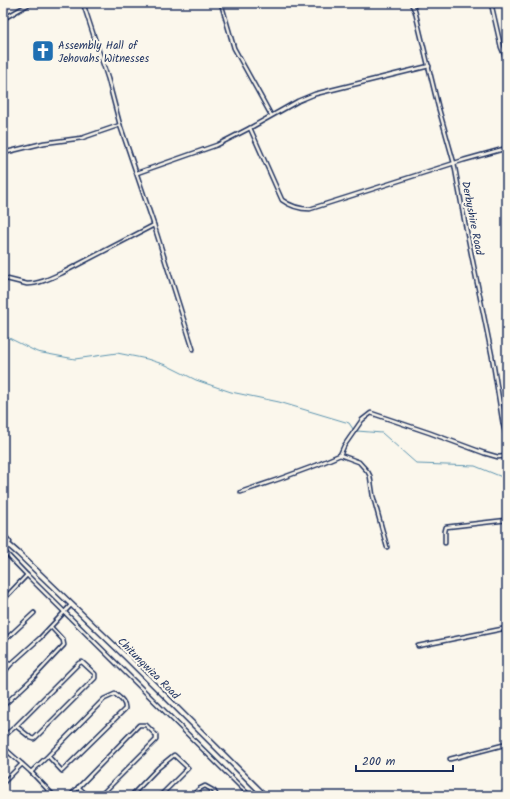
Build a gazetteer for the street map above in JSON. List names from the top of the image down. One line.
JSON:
{"streets":{"main road":["Chitungwiza Road"],"street":["Derbyshire Road"]},"places":{"church":["Assembly Hall of Jehovahs Witnesses"]},"scale_bar":"200 m"}
